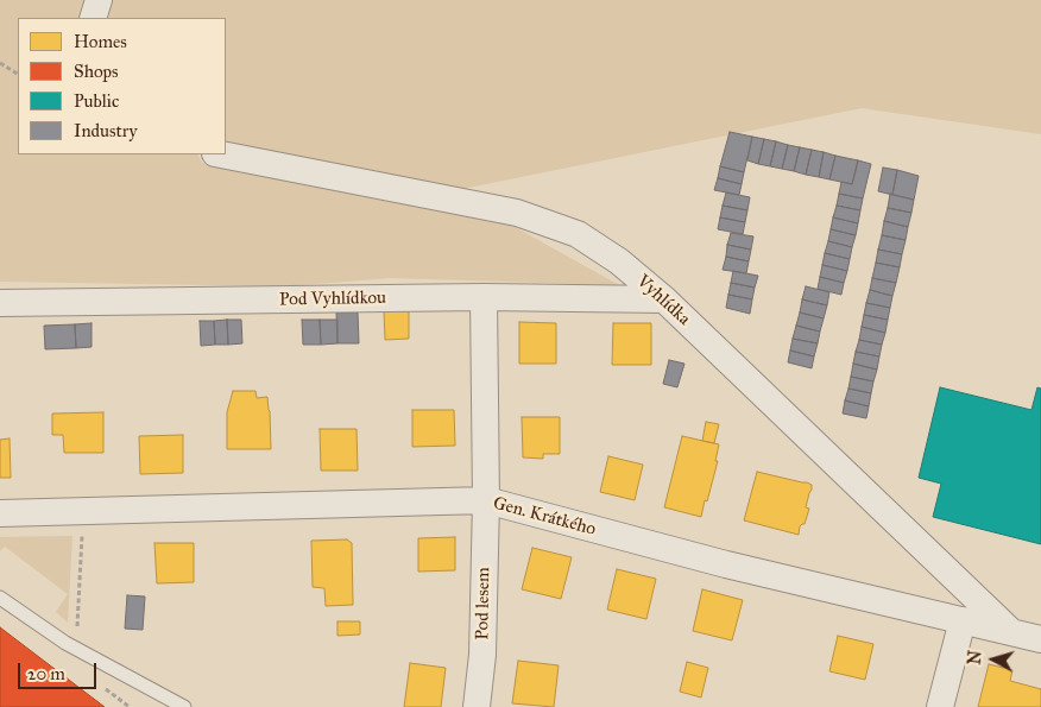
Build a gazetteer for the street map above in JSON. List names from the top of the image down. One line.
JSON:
{"streets":{"street":["Pod Vyhlídkou","Vyhlídka","Gen. Krátkého","Pod lesem"]},"crossings":[["Pod Vyhlídkou","Vyhlídka"],["Pod Vyhlídkou","Pod lesem"],["Vyhlídka","Gen. Krátkého"],["Gen. Krátkého","Pod lesem"]],"legend":["Homes","Shops","Public","Industry"],"scale_bar":"20 m","north":"left"}
